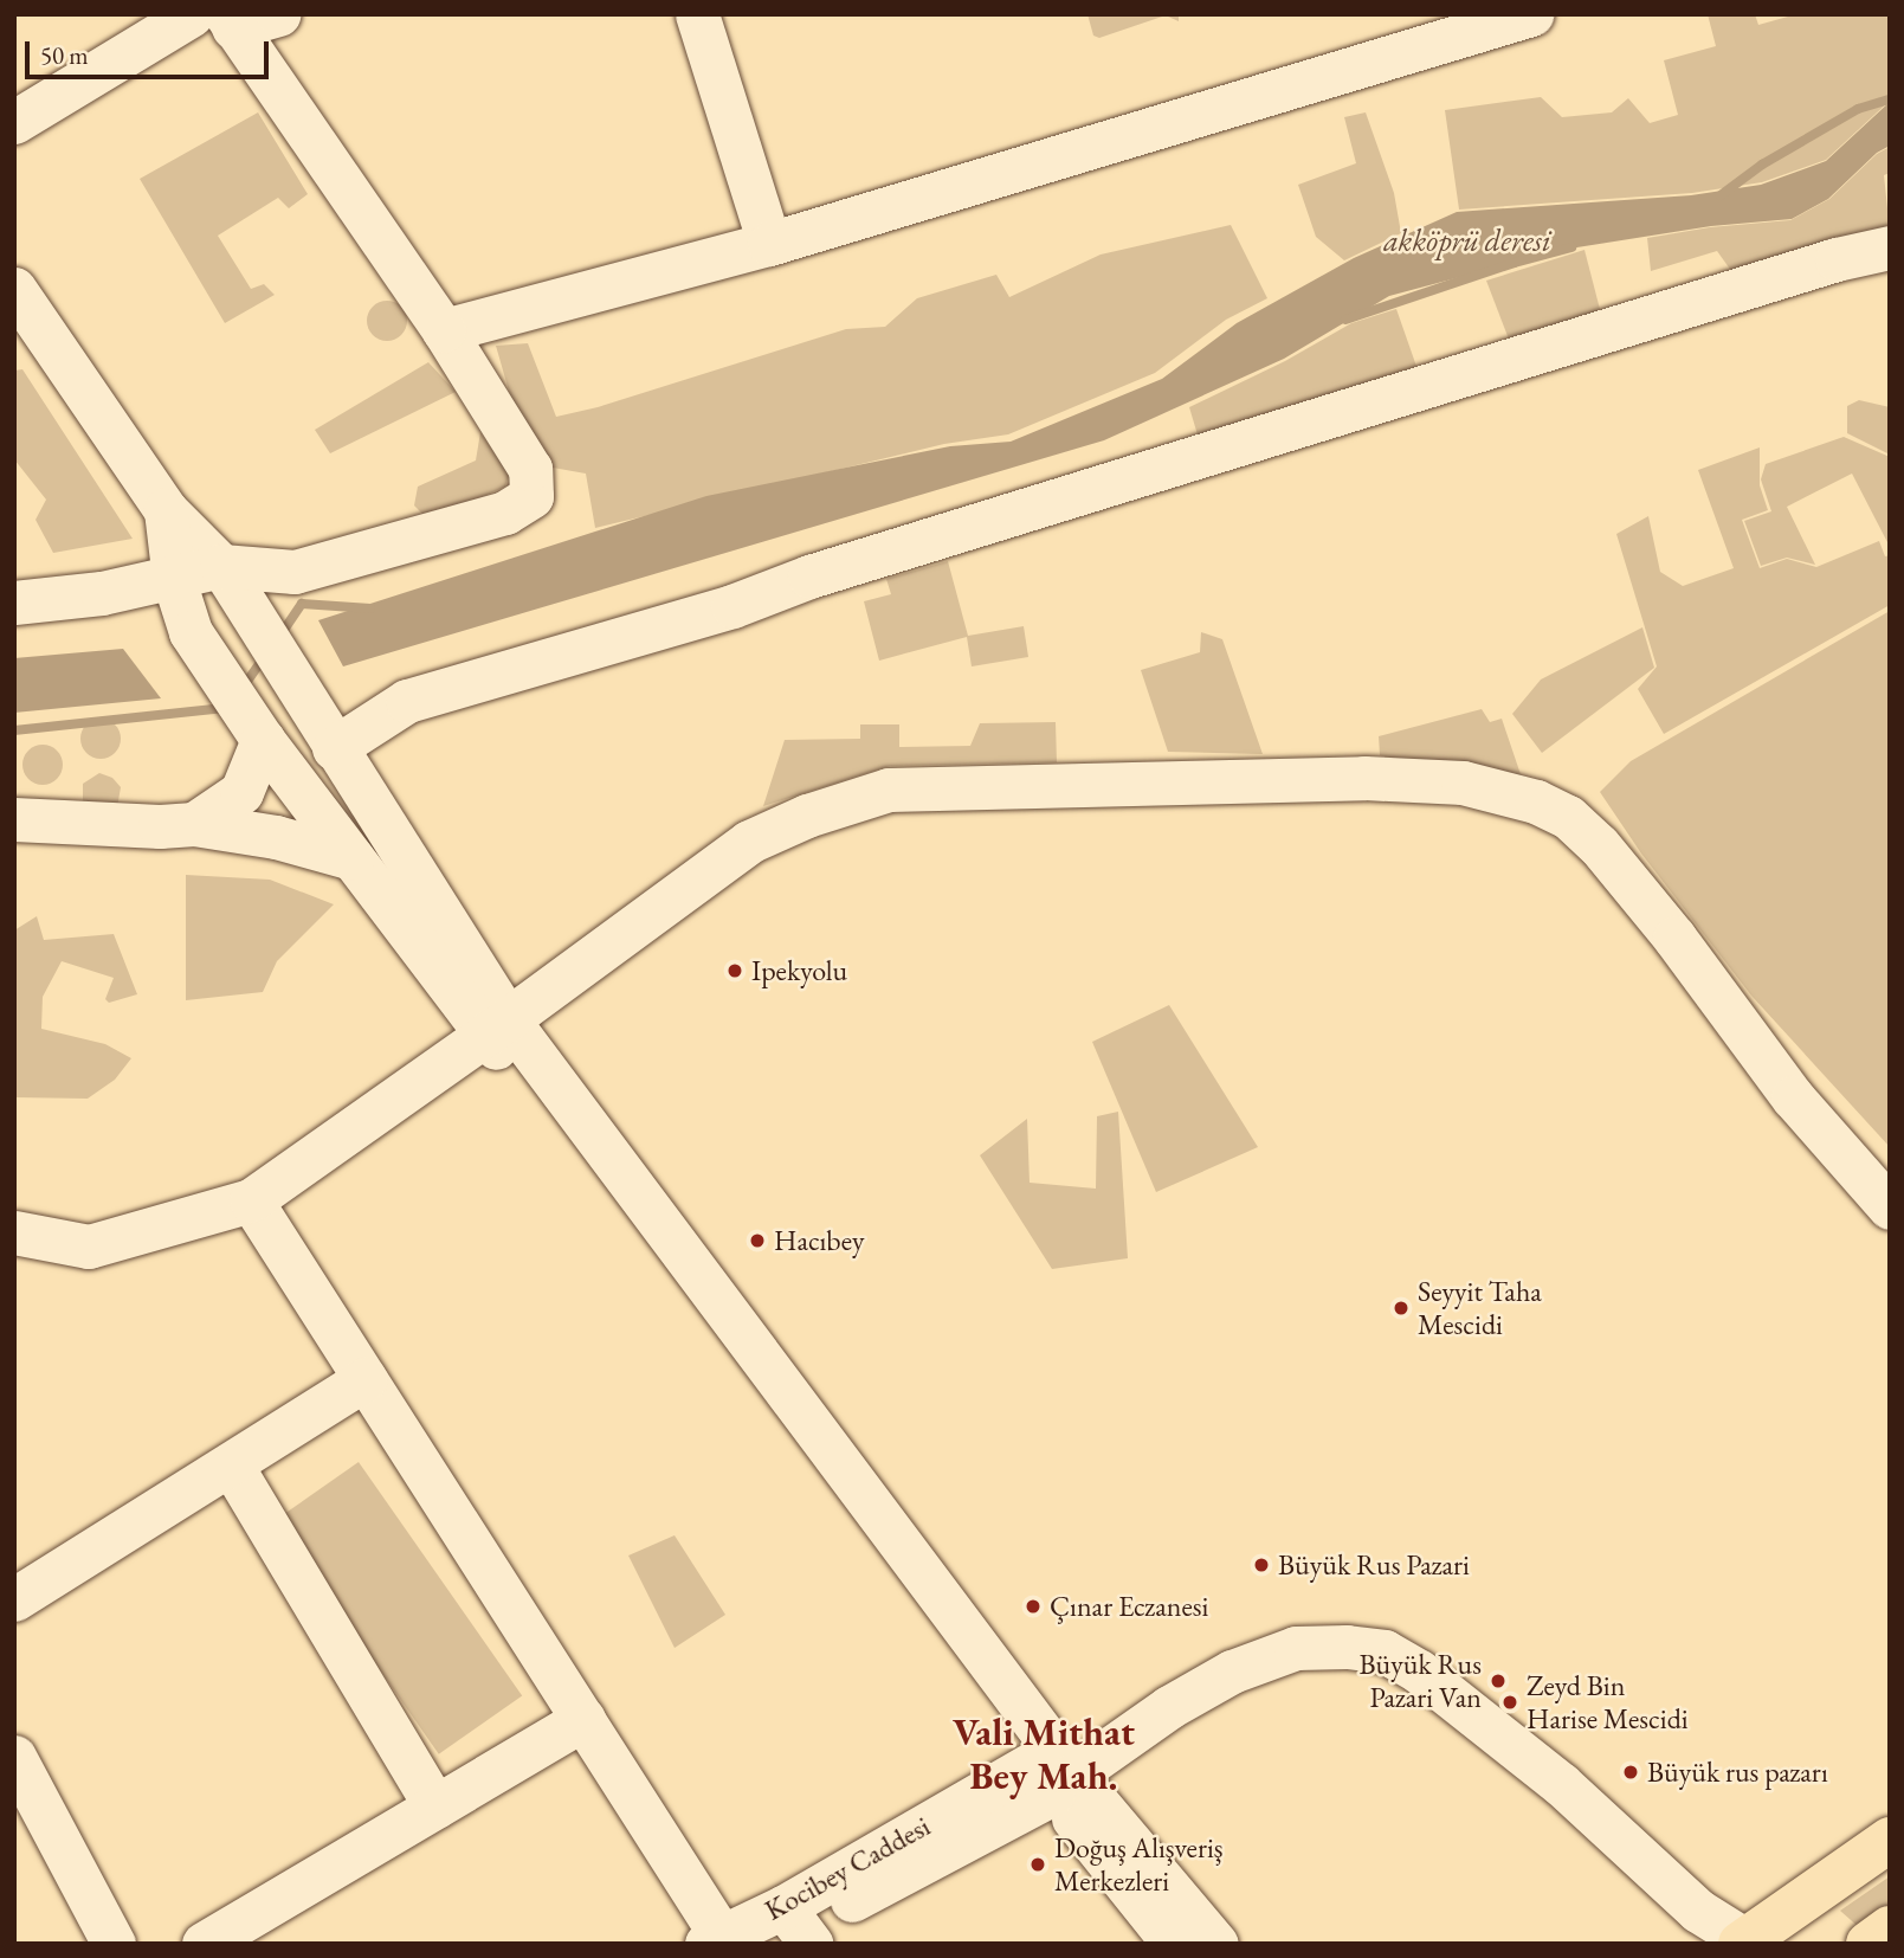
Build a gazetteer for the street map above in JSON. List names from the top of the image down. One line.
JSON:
{"streets":{"street":["Kocibey Caddesi"]},"districts":["Vali Mithat Bey Mah."],"water":["akköprü deresi"],"places":["Ipekyolu","Hacıbey","Seyyit Taha Mescidi","Büyük Rus Pazari","Çınar Eczanesi","Büyük Rus Pazari Van","Zeyd Bin Harise Mescidi","Büyük rus pazarı","Doğuş Alışveriş Merkezleri"],"scale_bar":"50 m"}
